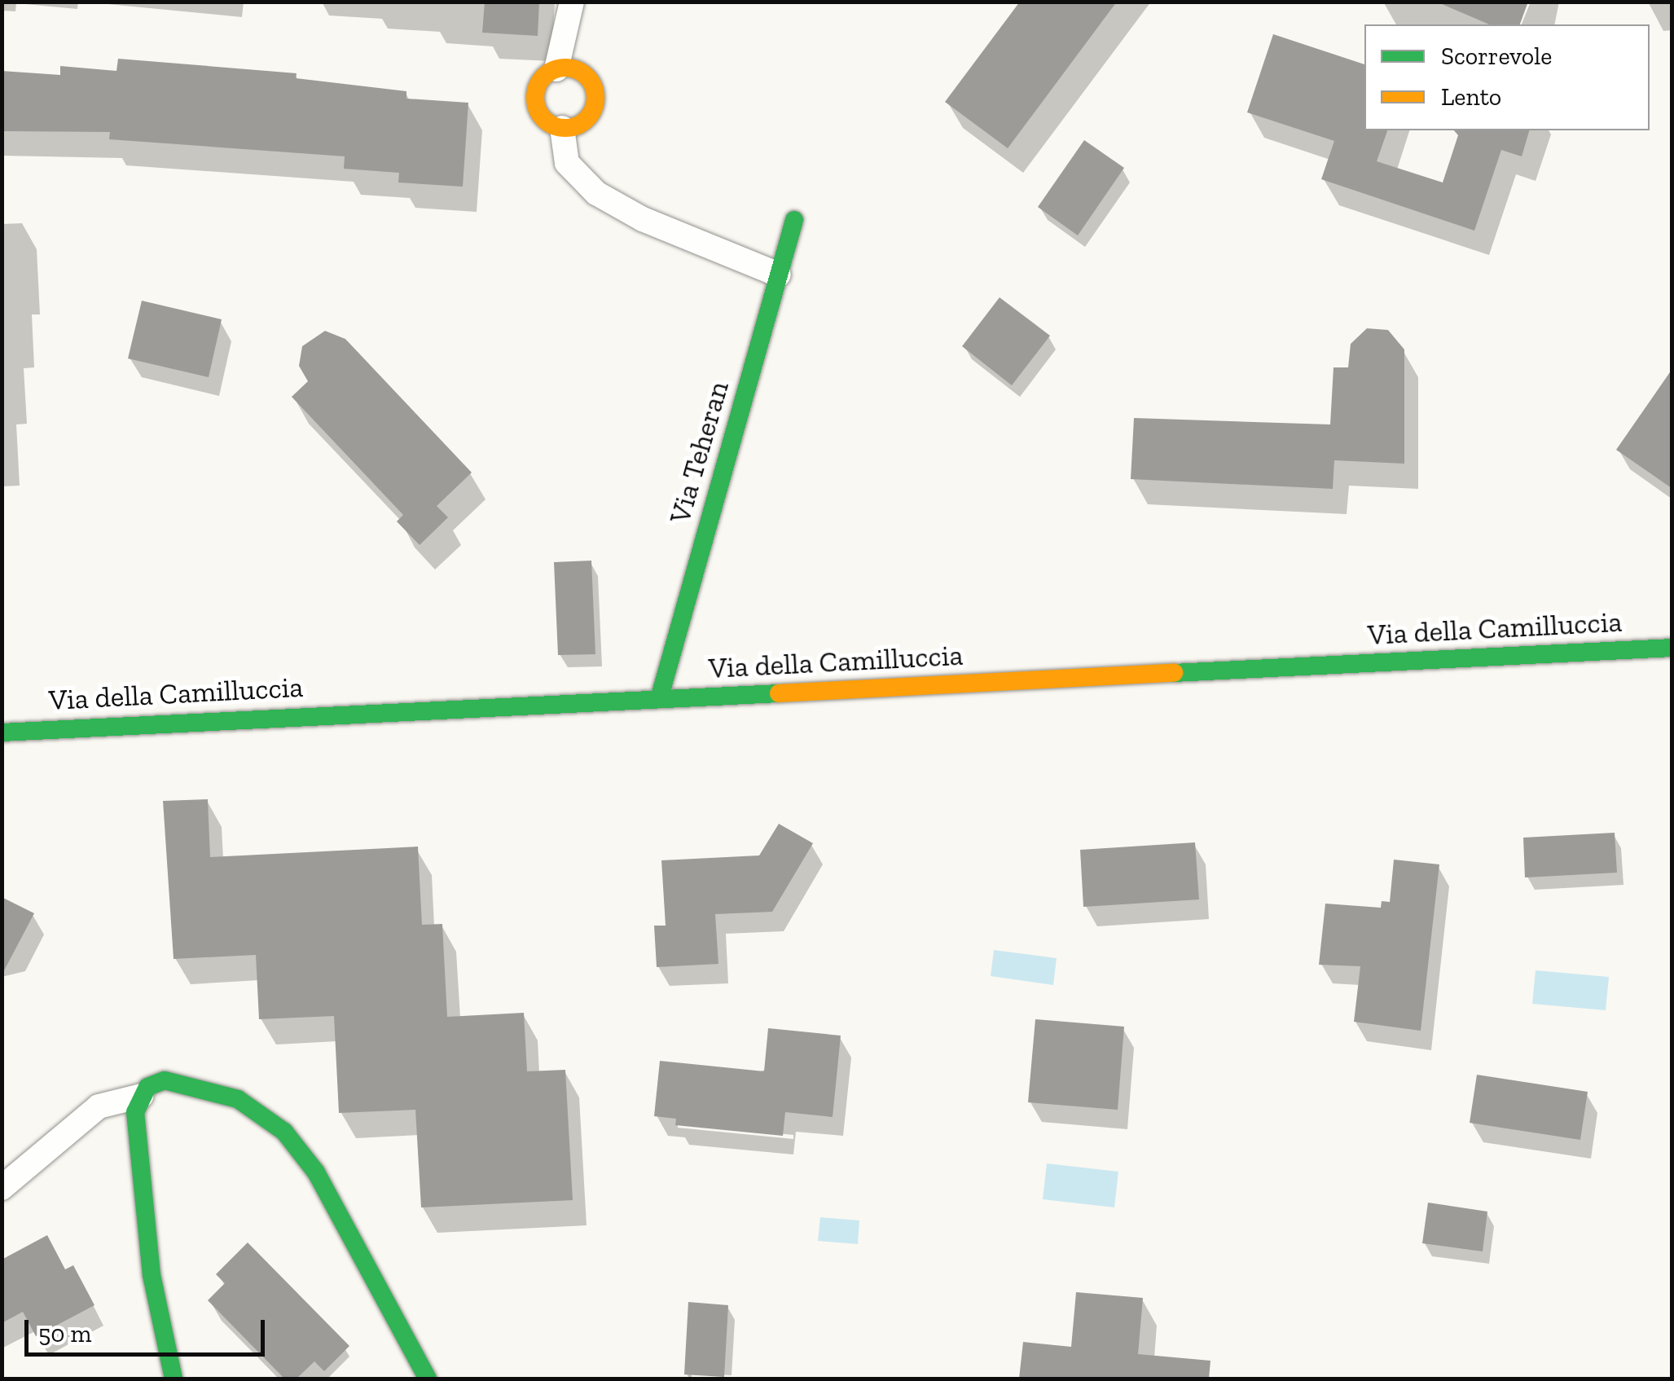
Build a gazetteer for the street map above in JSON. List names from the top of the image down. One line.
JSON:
{"streets":{"main road":["Via Teheran","Via della Camilluccia"]},"crossings":[["Via Teheran","Via della Camilluccia"]],"legend":["Scorrevole","Lento"],"scale_bar":"50 m"}
